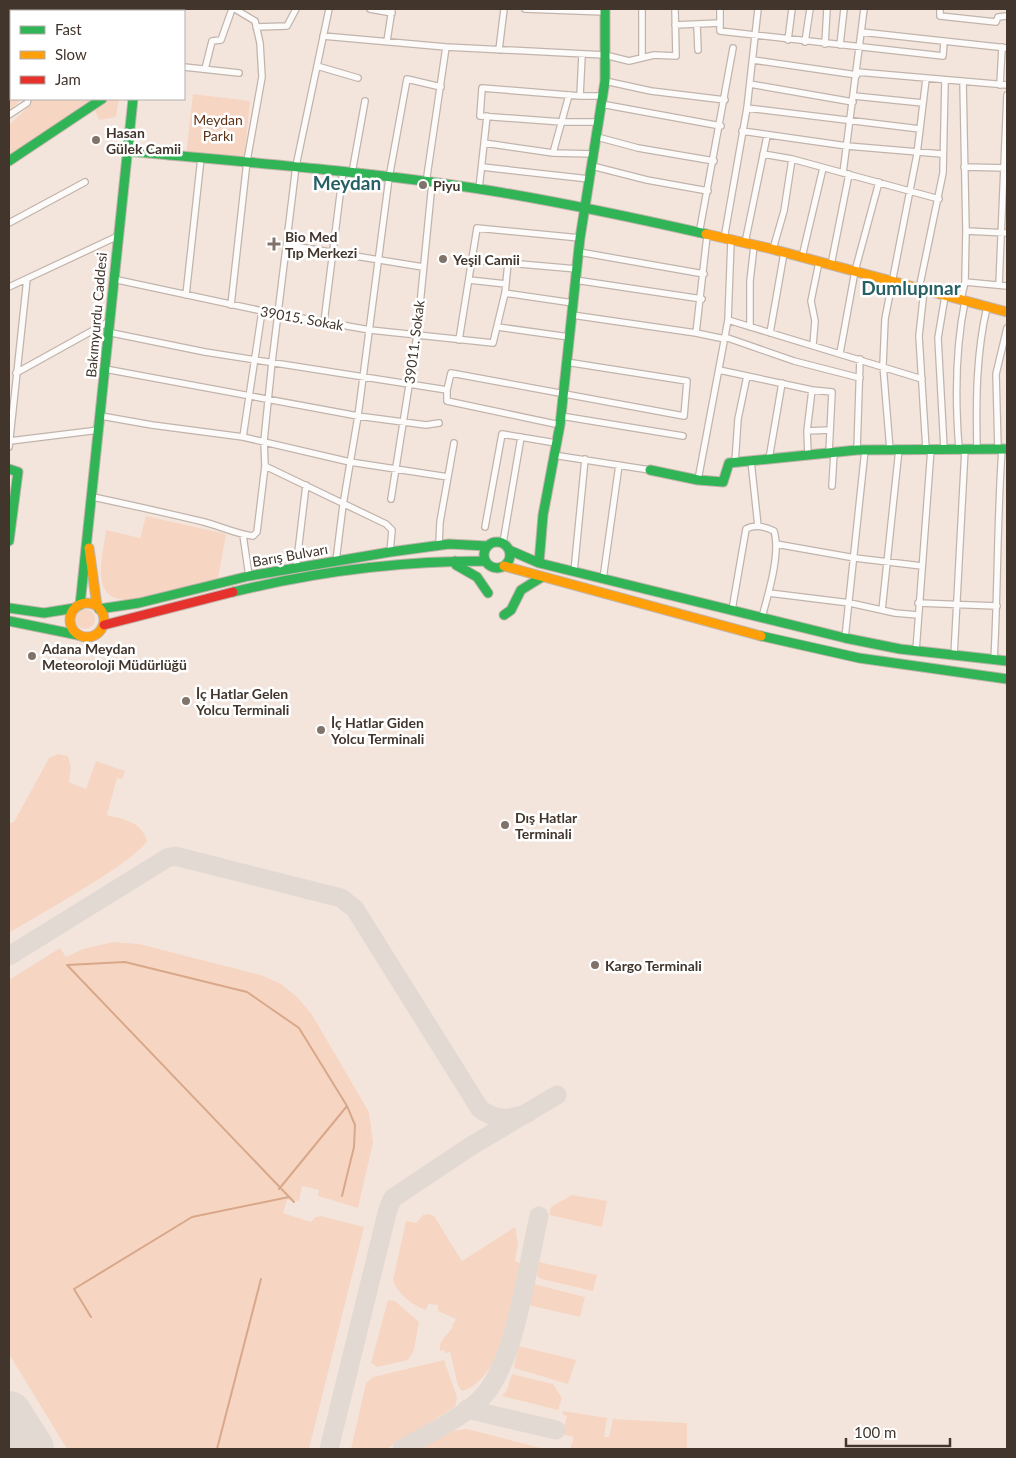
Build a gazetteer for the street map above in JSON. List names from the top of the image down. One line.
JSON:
{"streets":{"main road":["Bakımyurdu Caddesi","Barış Bulvarı"],"street":["39015. Sokak","39011. Sokak"]},"crossings":[["Bakımyurdu Caddesi","39015. Sokak"],["Bakımyurdu Caddesi","Barış Bulvarı"],["39015. Sokak","39011. Sokak"]],"districts":["Meydan","Dumlupınar"],"parks":["Meydan Parkı"],"places":{"other":["Hasan Gülek Camii","Piyu","Yeşil Camii","Adana Meydan Meteoroloji Müdürlüğü","İç Hatlar Gelen Yolcu Terminali","İç Hatlar Giden Yolcu Terminali","Dış Hatlar Terminali","Kargo Terminali"],"health":["Bio Med Tıp Merkezi"]},"legend":["Fast","Slow","Jam"],"scale_bar":"100 m"}
